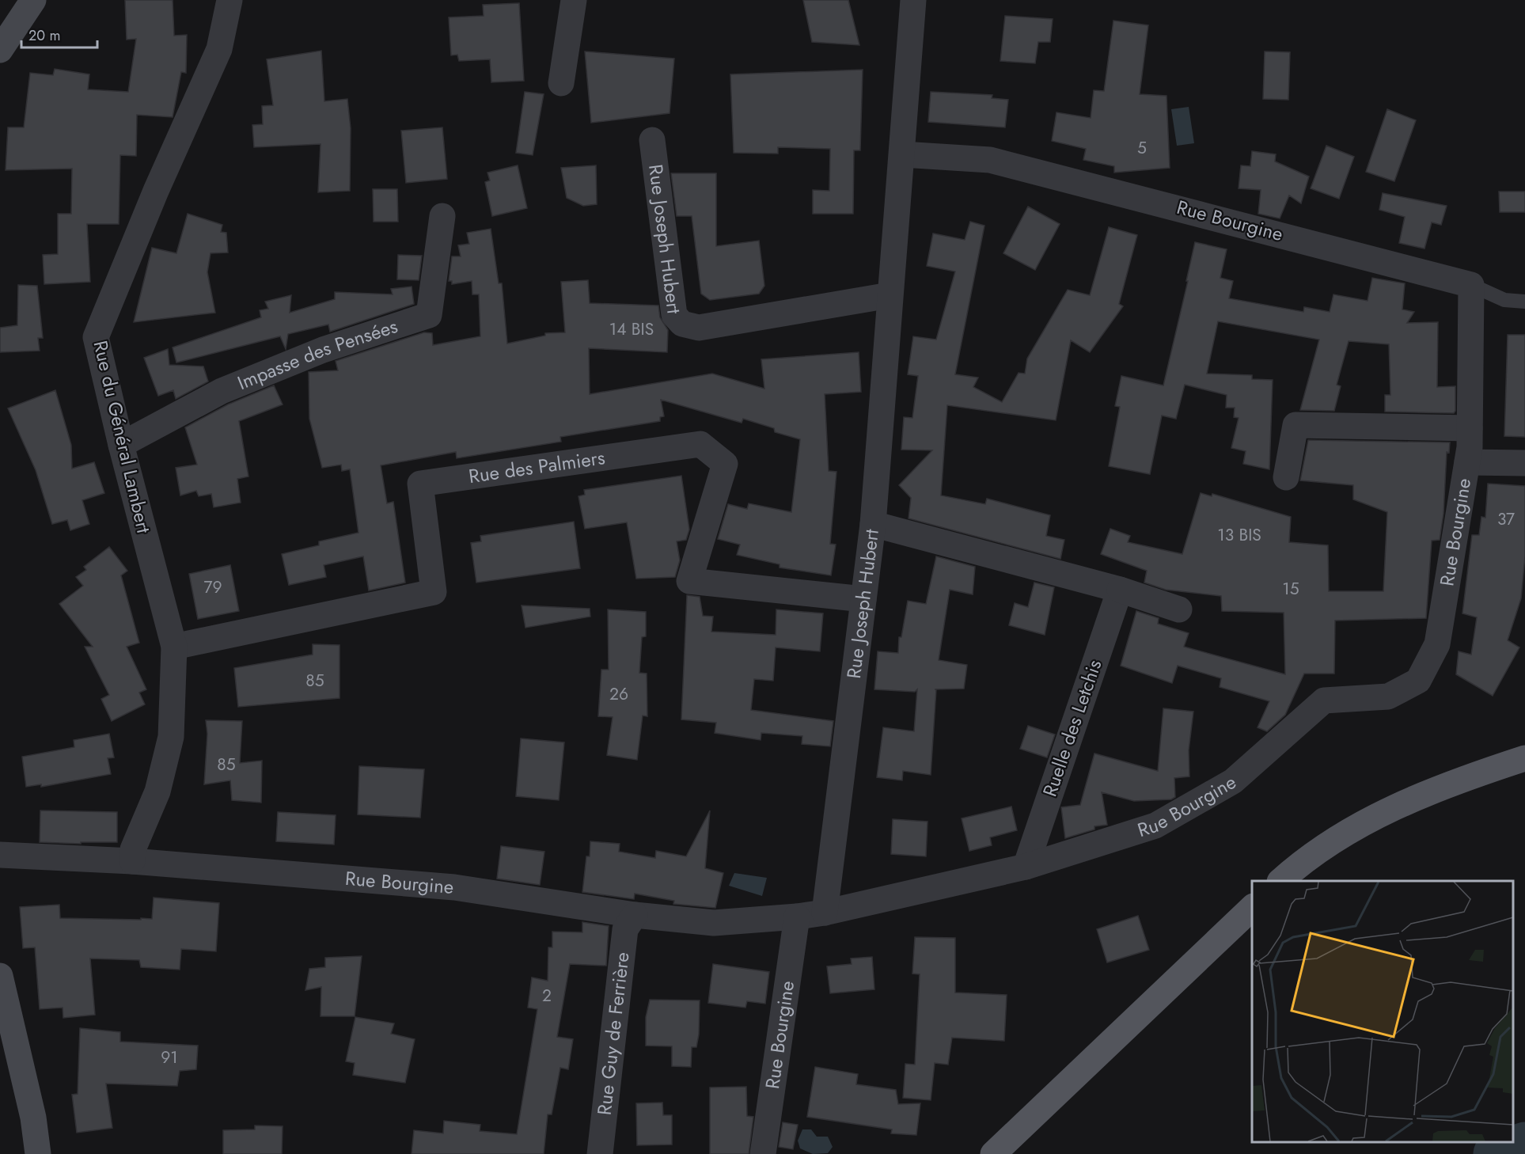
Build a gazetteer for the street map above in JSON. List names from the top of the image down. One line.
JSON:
{"streets":{"street":["Rue Bourgine","Rue Joseph Hubert","Impasse des Pensées","Rue du Général Lambert","Rue des Palmiers","Ruelle des Letchis","Rue Guy de Ferrière"]},"crossings":[["Rue Bourgine","Rue Joseph Hubert"],["Rue Bourgine","Rue du Général Lambert"],["Rue Bourgine","Ruelle des Letchis"],["Rue Bourgine","Rue Guy de Ferrière"],["Rue Joseph Hubert","Rue des Palmiers"],["Impasse des Pensées","Rue du Général Lambert"],["Rue du Général Lambert","Rue des Palmiers"]],"house_numbers":["5","14 BIS","37","13 BIS","79","15","85","26","85","2","91"],"scale_bar":"20 m"}
